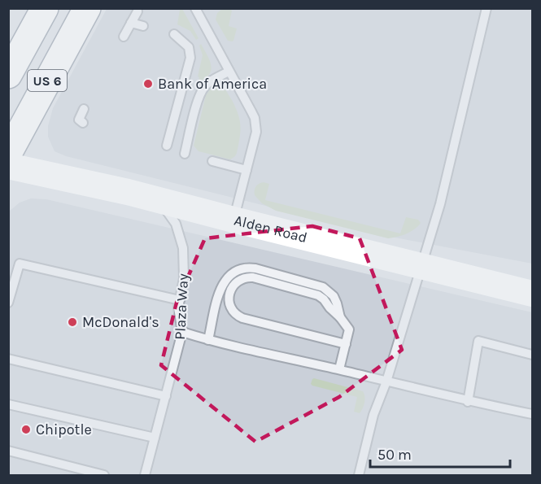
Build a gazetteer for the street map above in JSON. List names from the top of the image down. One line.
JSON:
{"streets":{"highway":["US 6"],"street":["Alden Road"],"lane":["Plaza Way"]},"crossings":[["Alden Road","Plaza Way"]],"places":["Bank of America","McDonald's","Chipotle"],"scale_bar":"50 m"}
